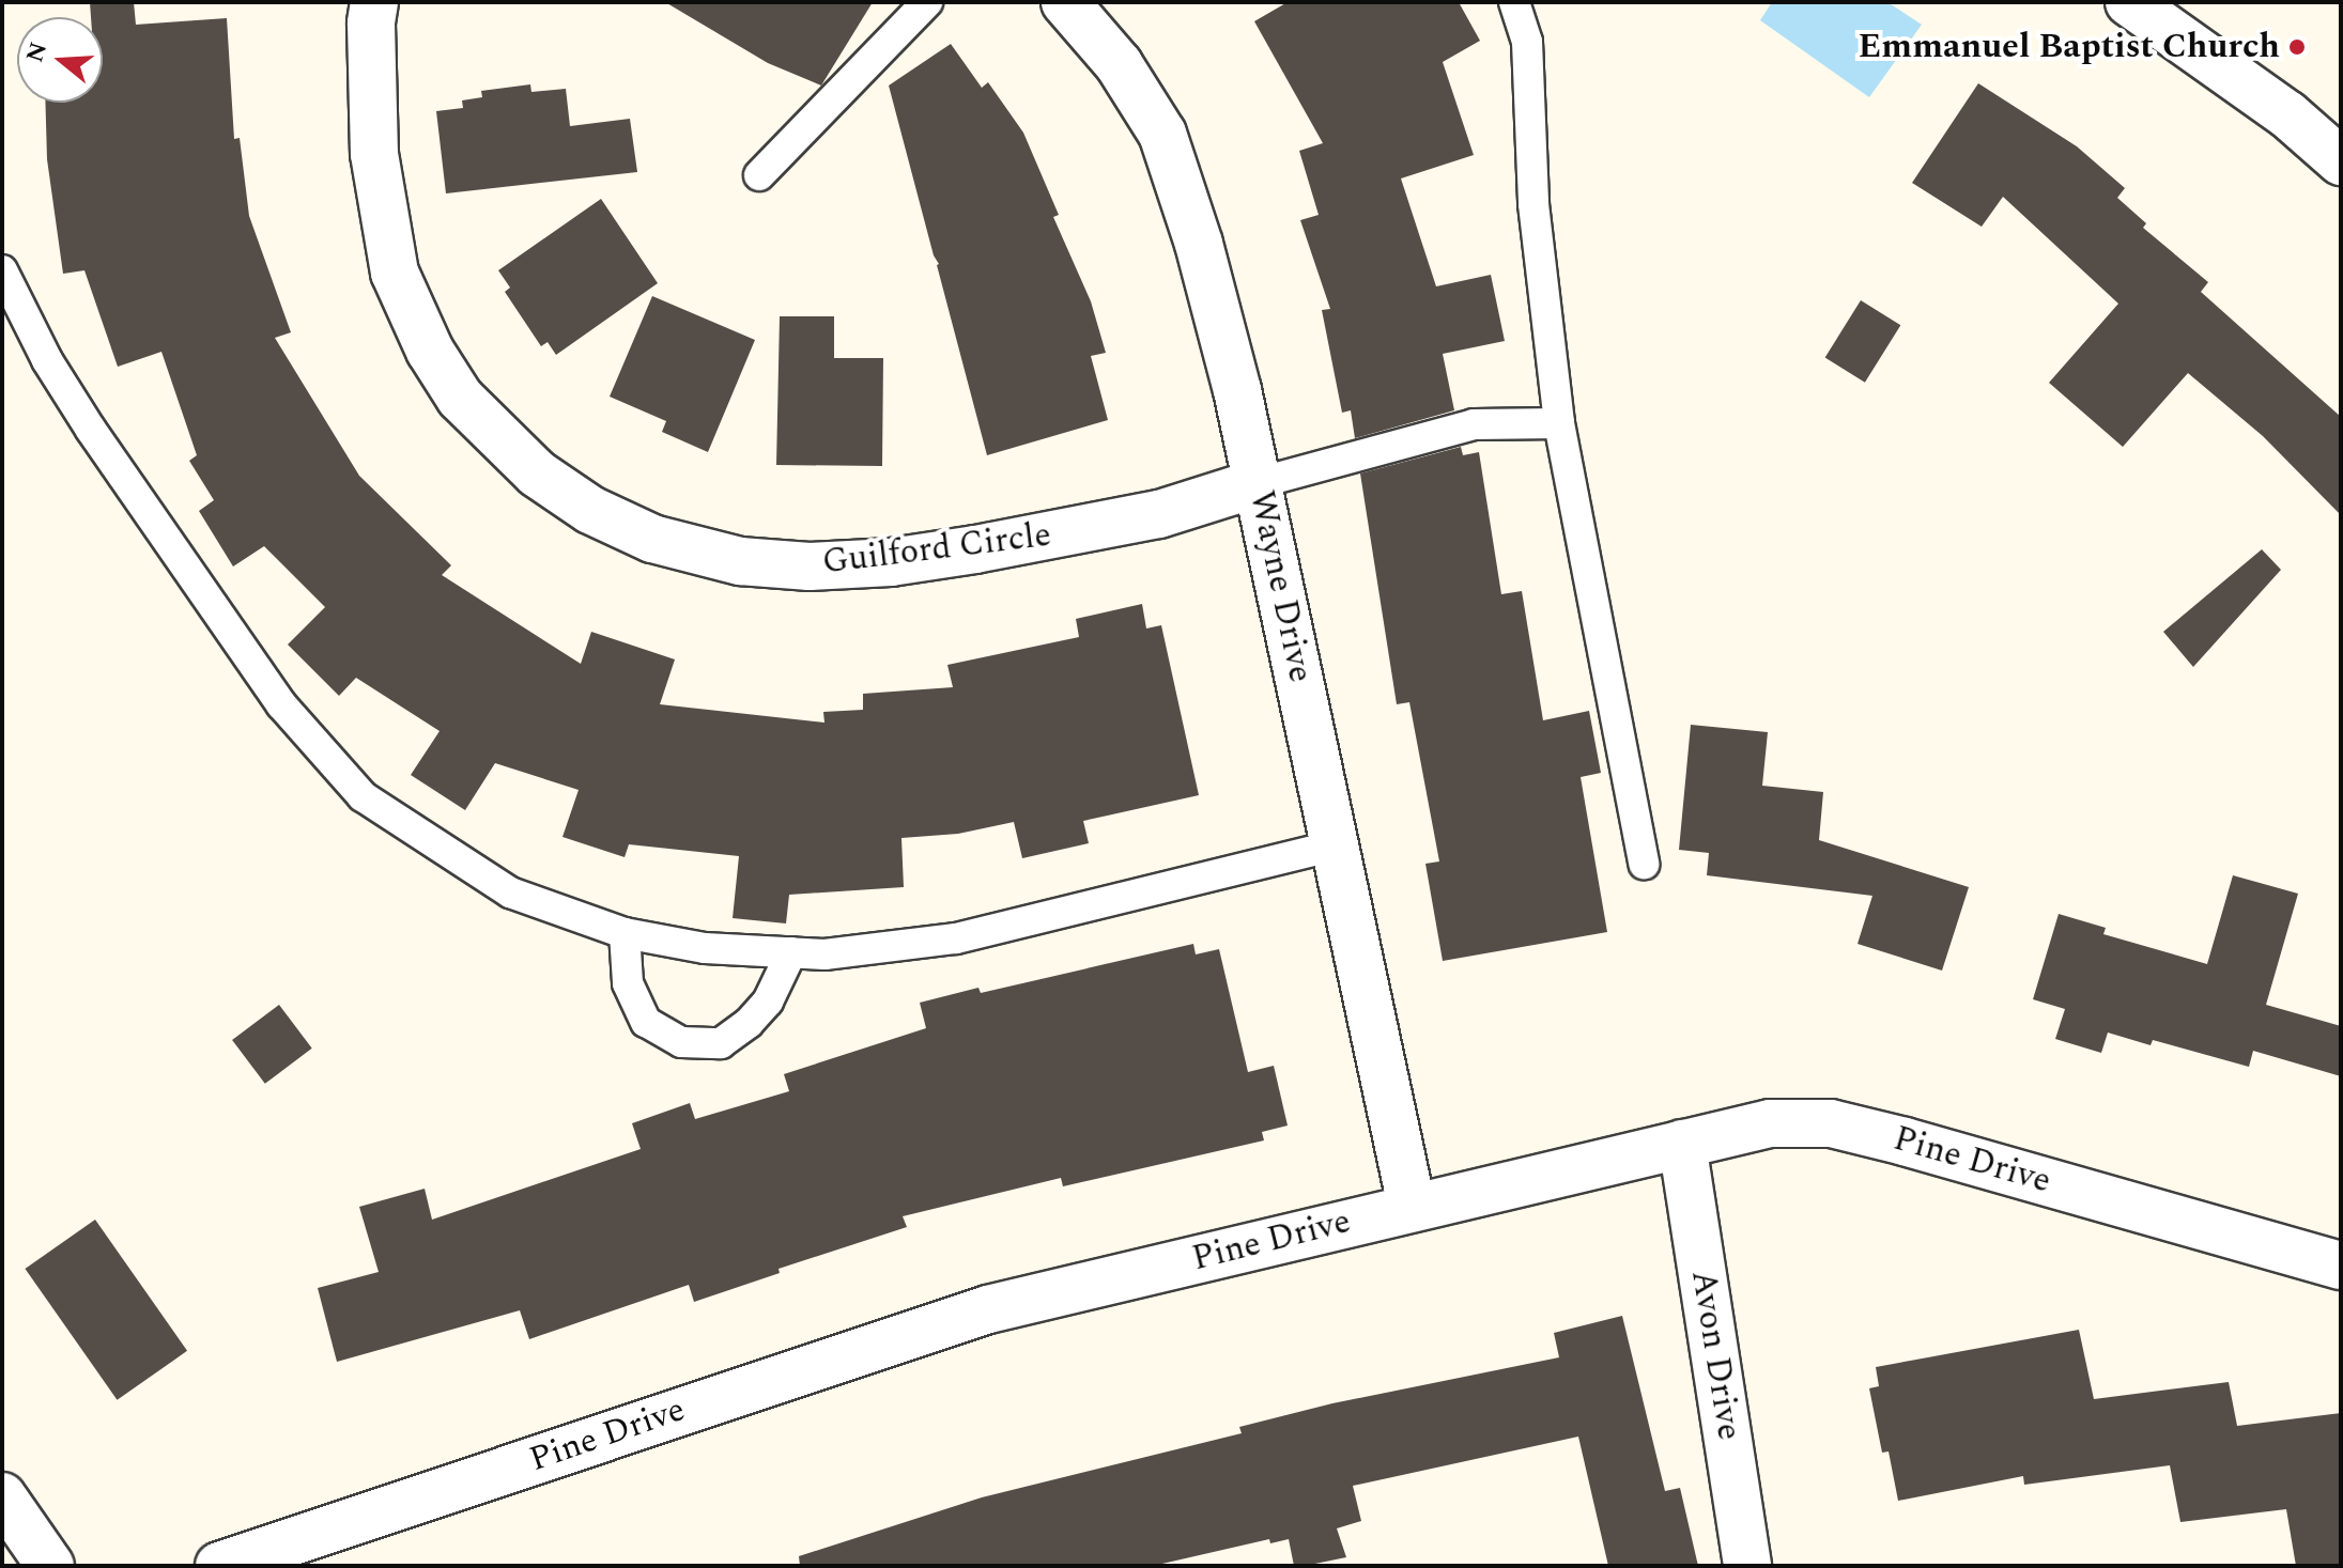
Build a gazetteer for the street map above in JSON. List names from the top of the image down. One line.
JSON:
{"streets":{"street":["Guilford Circle","Wayne Drive","Pine Drive","Avon Drive"]},"crossings":[["Guilford Circle","Wayne Drive"],["Wayne Drive","Pine Drive"],["Pine Drive","Avon Drive"]],"places":["Emmanuel Baptist Church"],"north":"left"}
